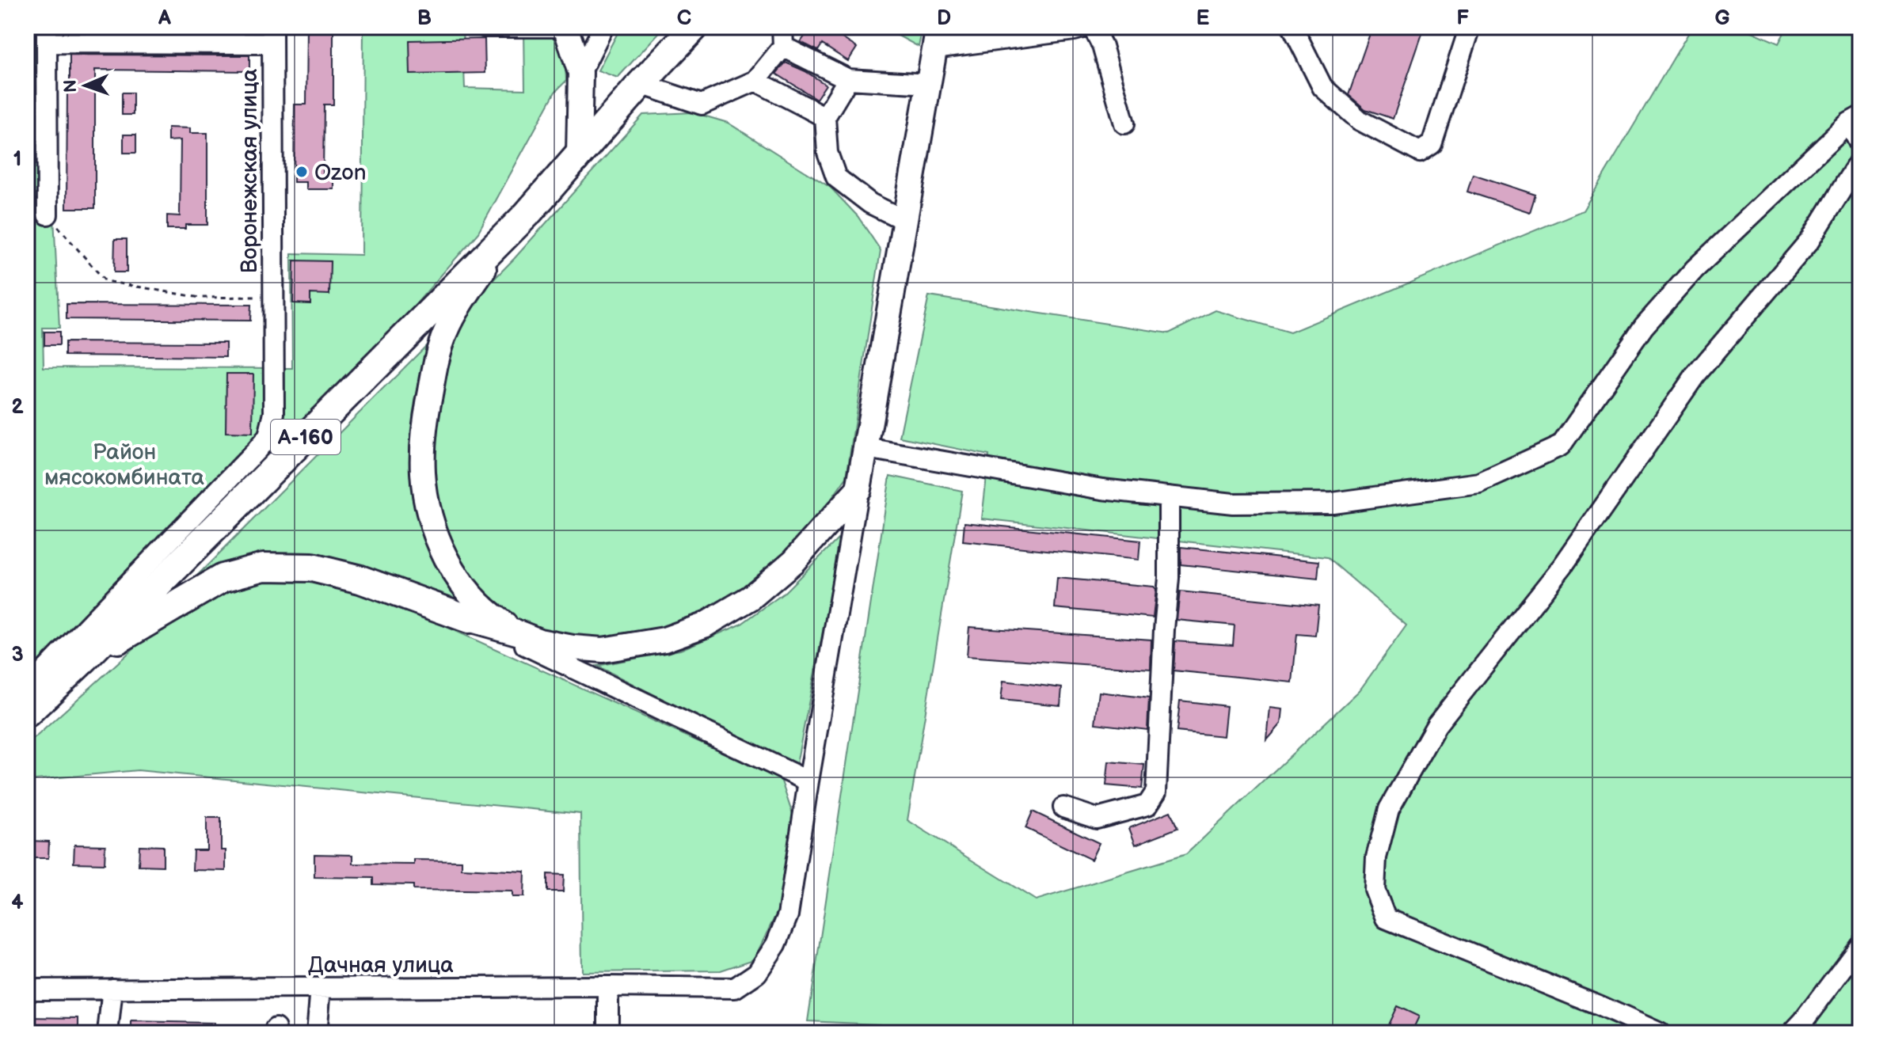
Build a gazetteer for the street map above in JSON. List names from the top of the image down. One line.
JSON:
{"streets":{"highway":["А-160"],"street":["Воронежская улица","Дачная улица"]},"parks":["Район мясокомбината"],"places":["Ozon"],"north":"left","grid":{"columns":["A","B","C","D","E","F","G"],"rows":["1","2","3","4"]}}
